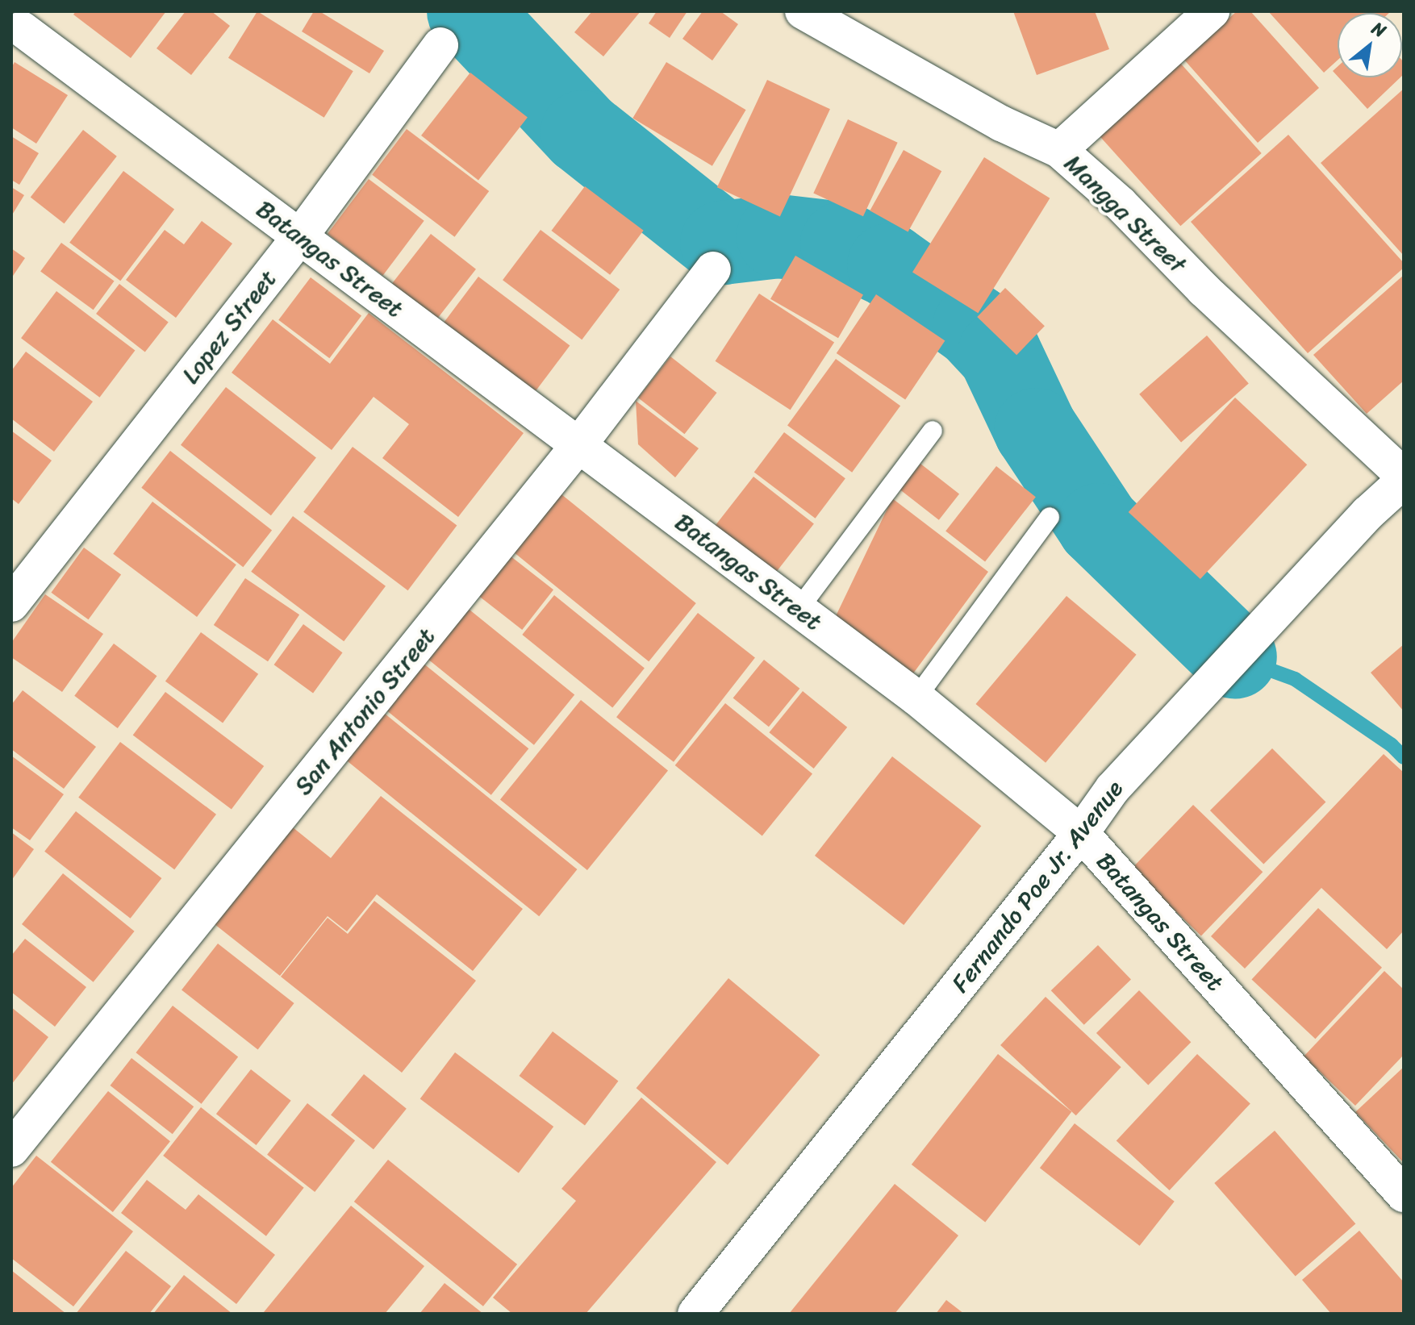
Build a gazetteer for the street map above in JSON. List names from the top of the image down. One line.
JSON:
{"streets":{"street":["Mangga Street","Batangas Street","Lopez Street","San Antonio Street","Fernando Poe Jr. Avenue"]},"crossings":[["Mangga Street","Fernando Poe Jr. Avenue"],["Batangas Street","Lopez Street"],["Batangas Street","San Antonio Street"],["Batangas Street","Fernando Poe Jr. Avenue"]],"north":"top right"}
